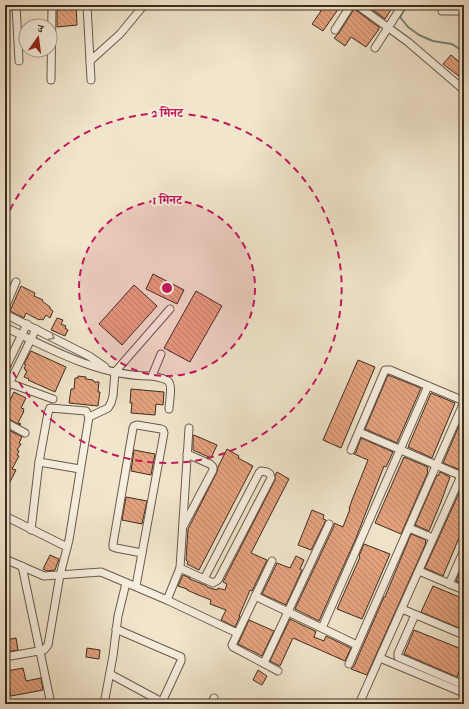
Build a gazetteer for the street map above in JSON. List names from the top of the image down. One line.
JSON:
{"north":"top","rings":["2 मिनट","1 मिनट"]}
